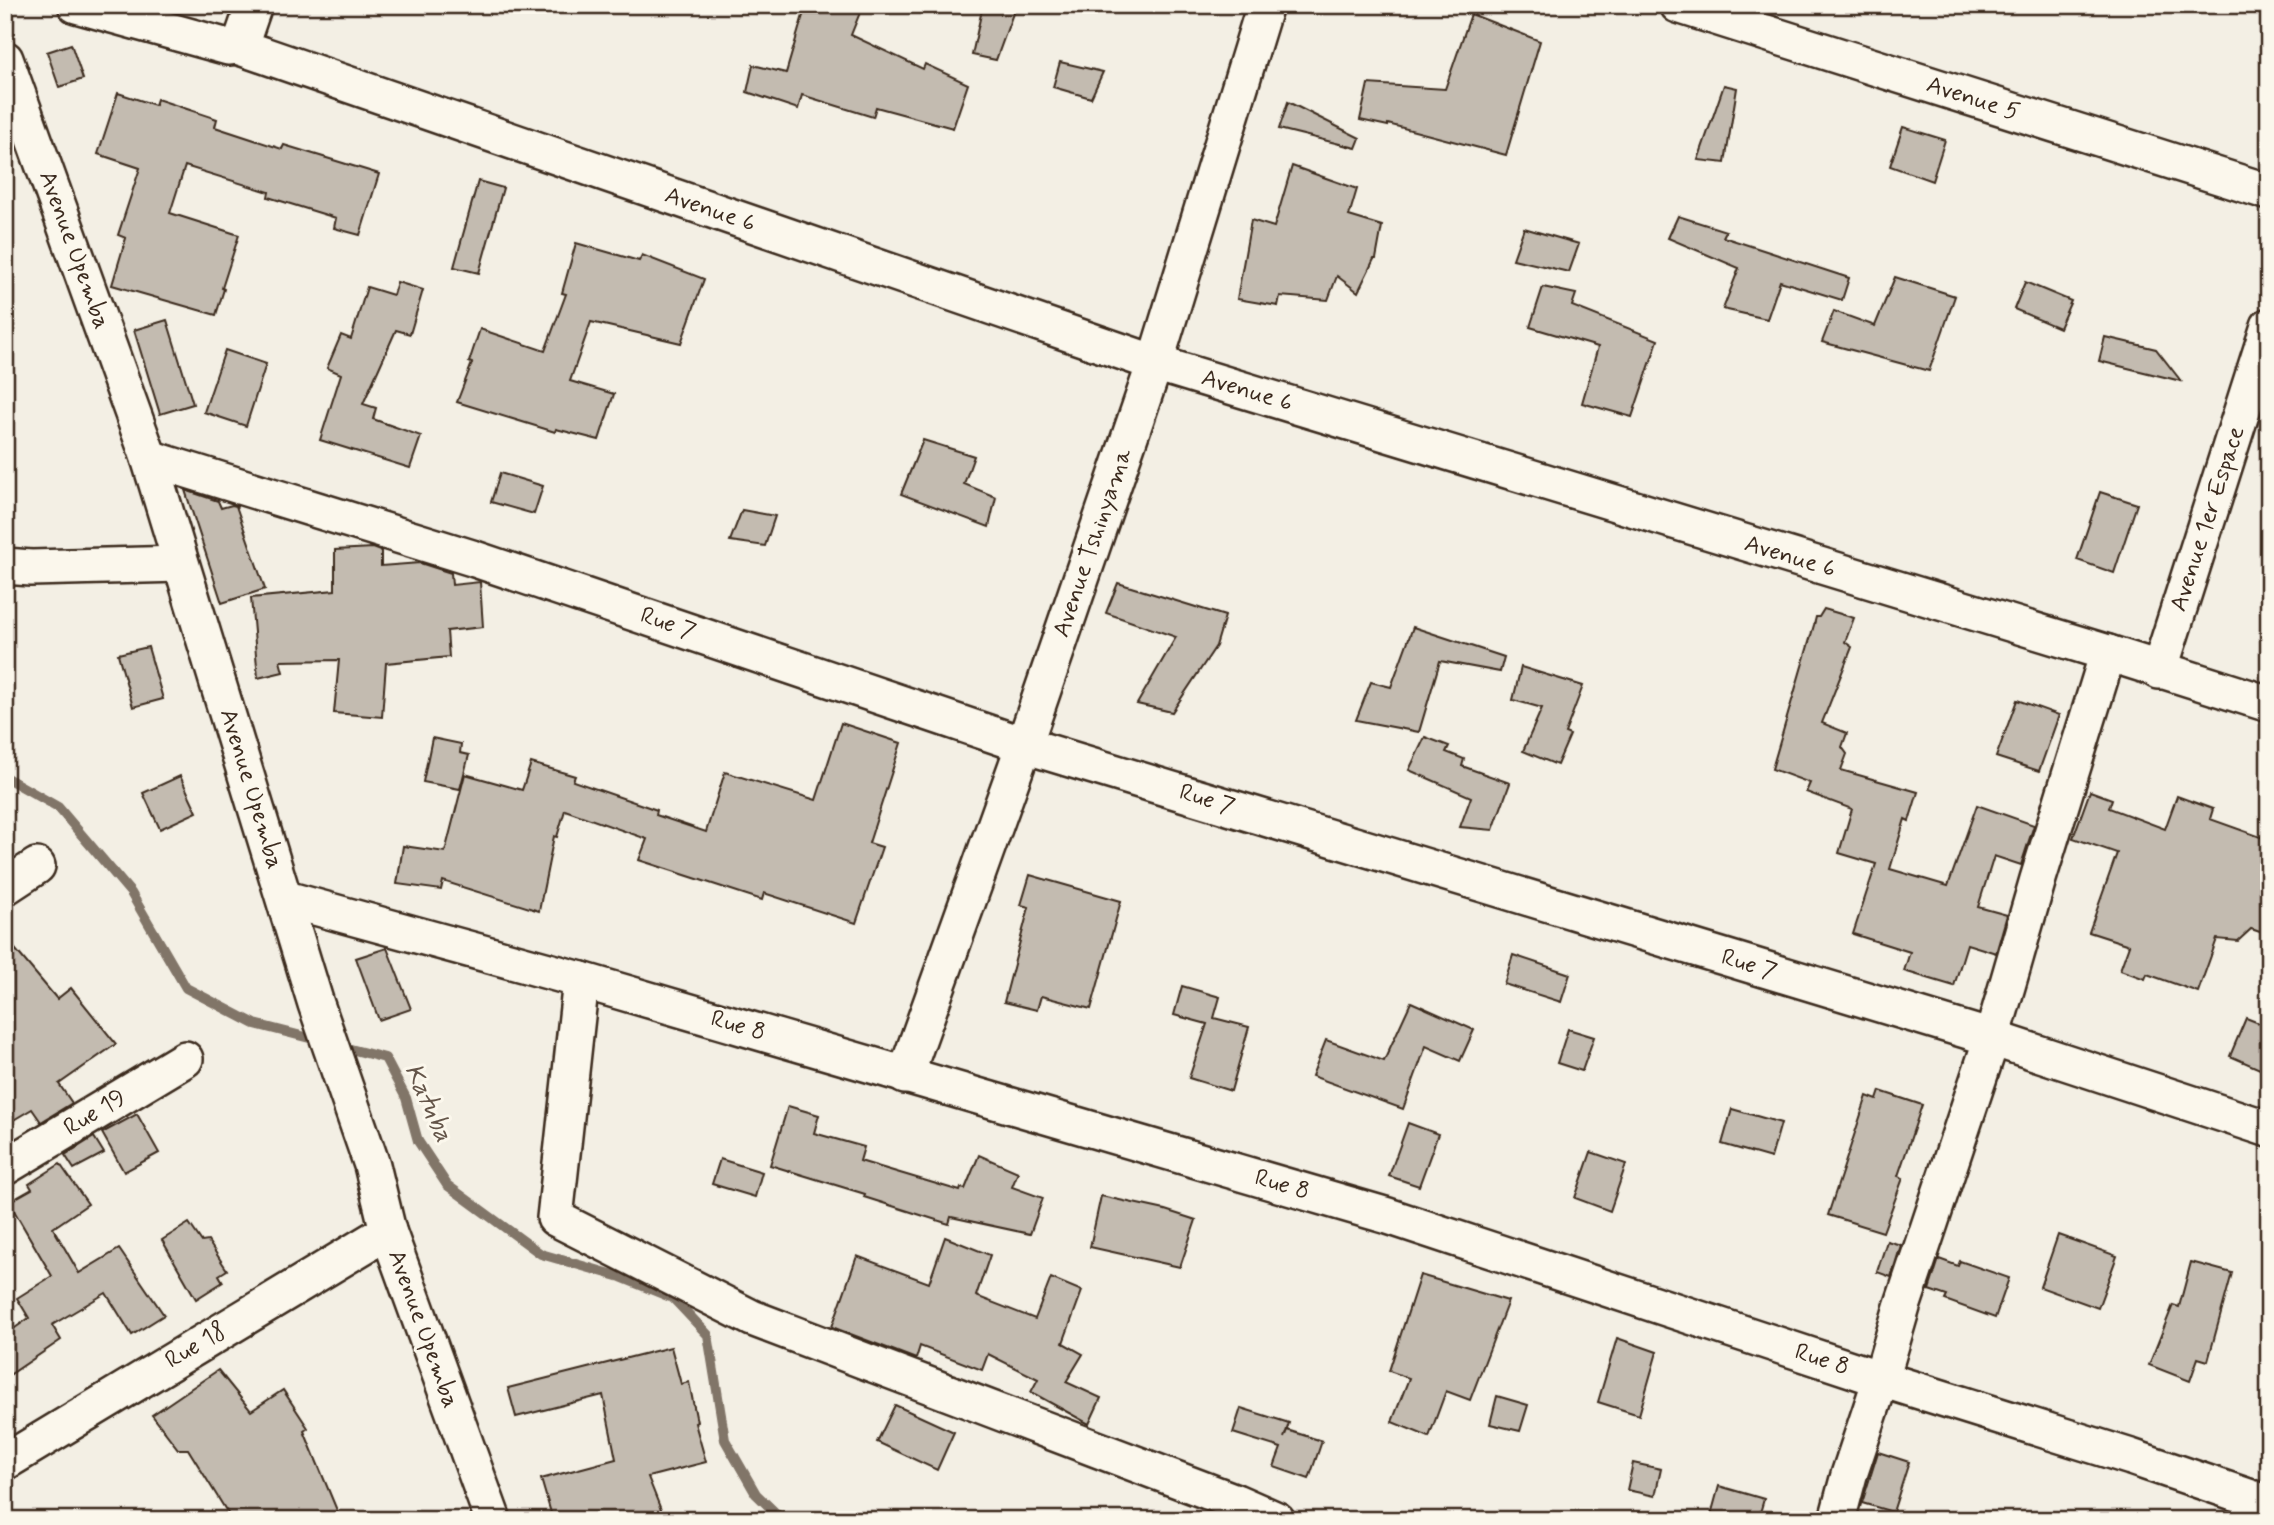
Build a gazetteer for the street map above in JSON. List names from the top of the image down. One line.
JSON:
{"streets":{"street":["Avenue 5","Avenue 6","Avenue Upemba","Avenue 1er Espace","Avenue Tshinyama","Rue 7","Rue 8","Rue 19","Rue 18"]},"crossings":[["Avenue 6","Avenue 1er Espace"],["Avenue 6","Avenue Tshinyama"],["Avenue Upemba","Rue 7"],["Avenue Upemba","Rue 8"],["Avenue Upemba","Rue 18"],["Avenue Tshinyama","Rue 7"],["Avenue Tshinyama","Rue 8"]],"water":["Katuba"]}
